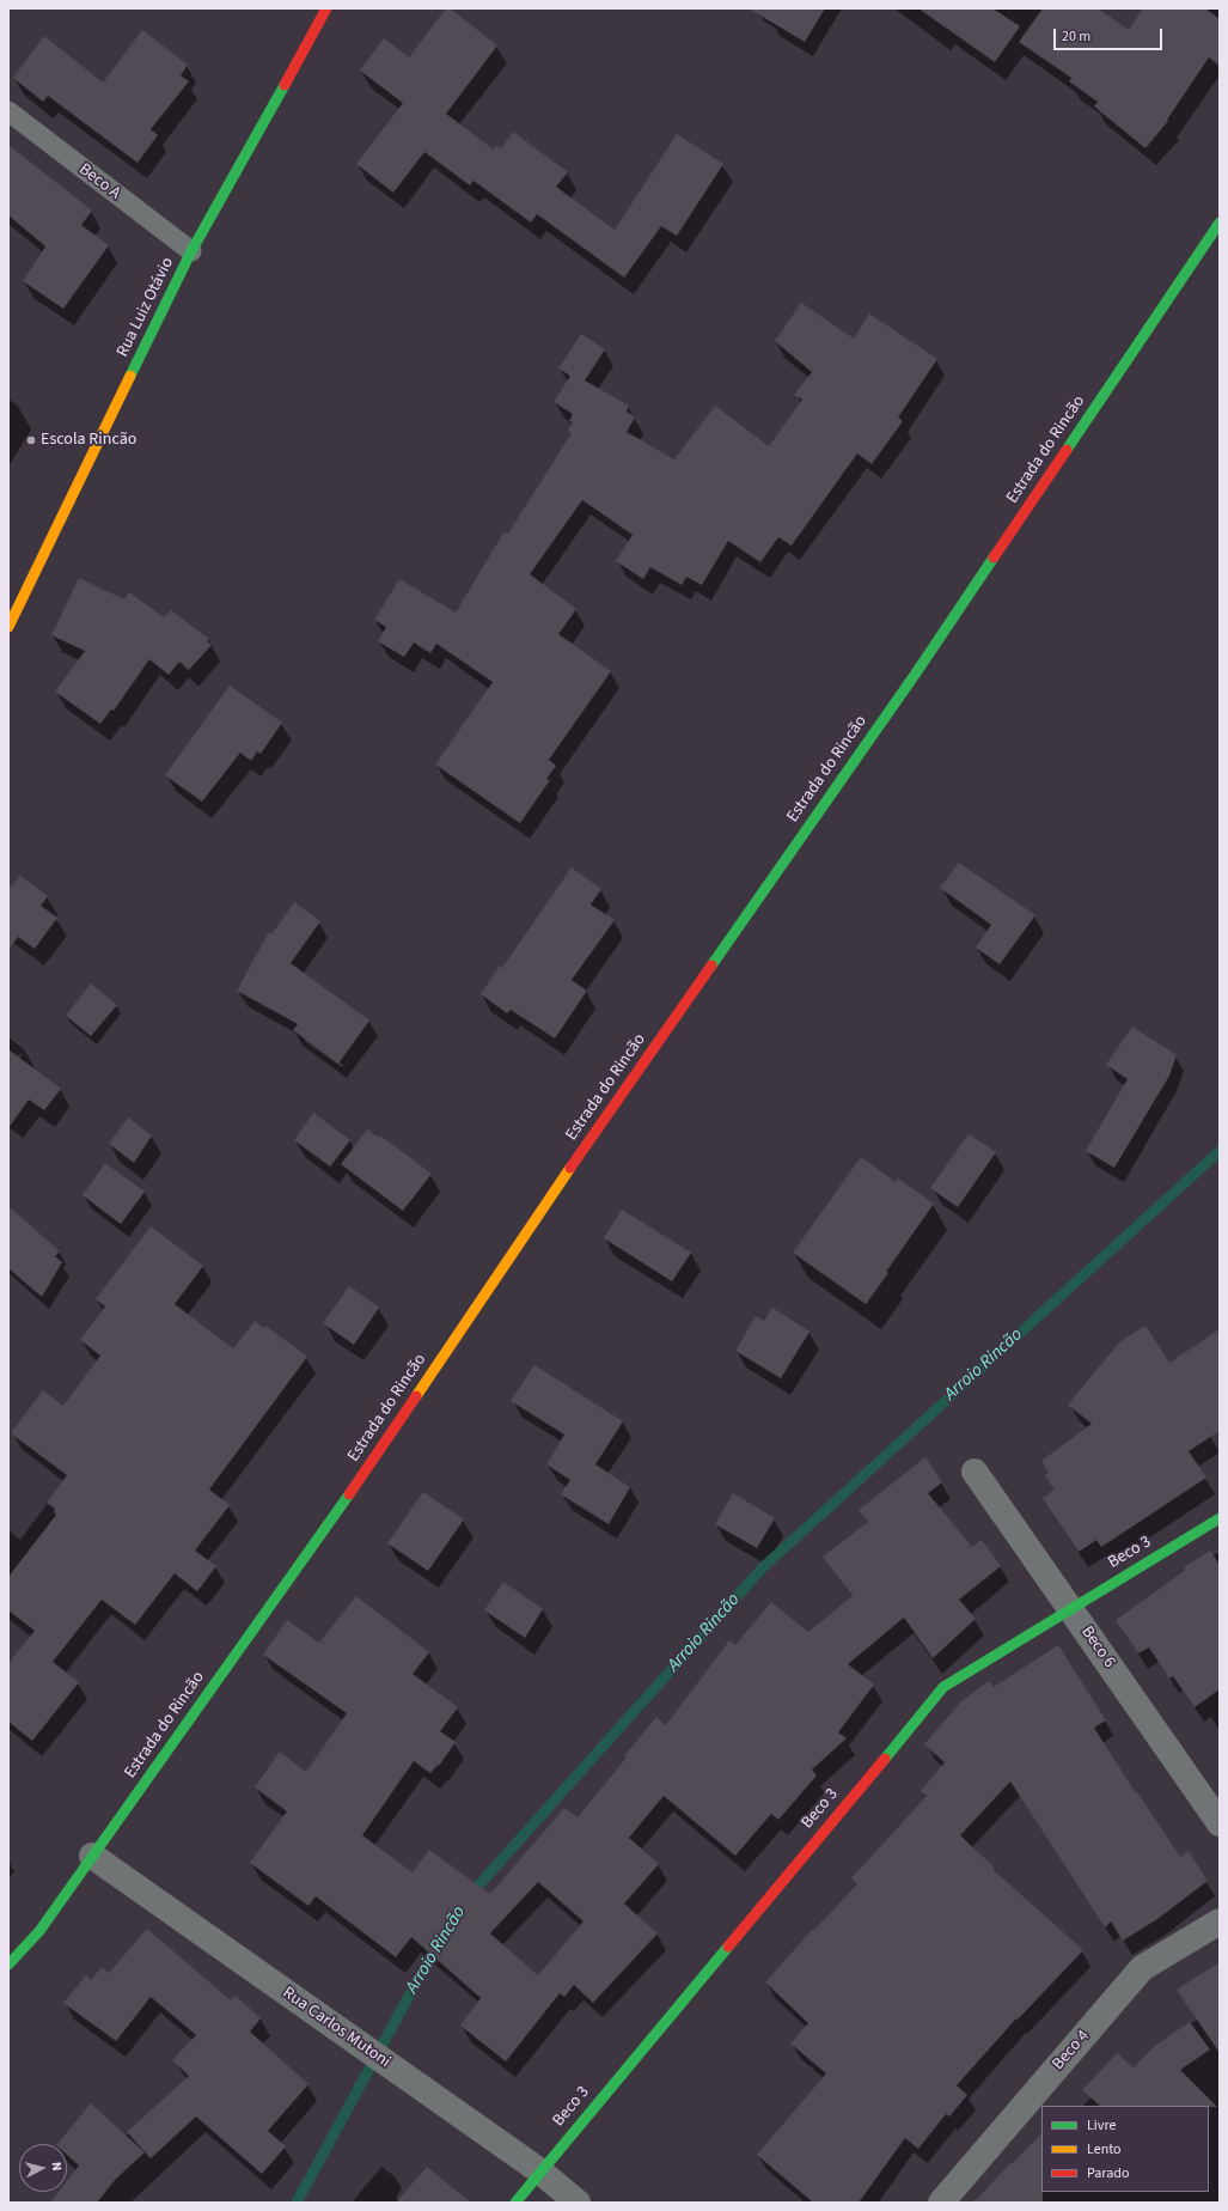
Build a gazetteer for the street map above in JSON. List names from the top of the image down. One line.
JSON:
{"streets":{"street":["Rua Luiz Otávio","Estrada do Rincão","Beco 3","Beco 6","Rua Carlos Mutoni","Beco 4"],"lane":["Beco A"]},"crossings":[["Beco A","Rua Luiz Otávio"],["Estrada do Rincão","Rua Carlos Mutoni"],["Beco 3","Beco 6"],["Beco 3","Rua Carlos Mutoni"]],"water":["Arroio Rincão"],"places":["Escola Rincão"],"legend":["Livre","Lento","Parado"],"scale_bar":"20 m","north":"right"}
